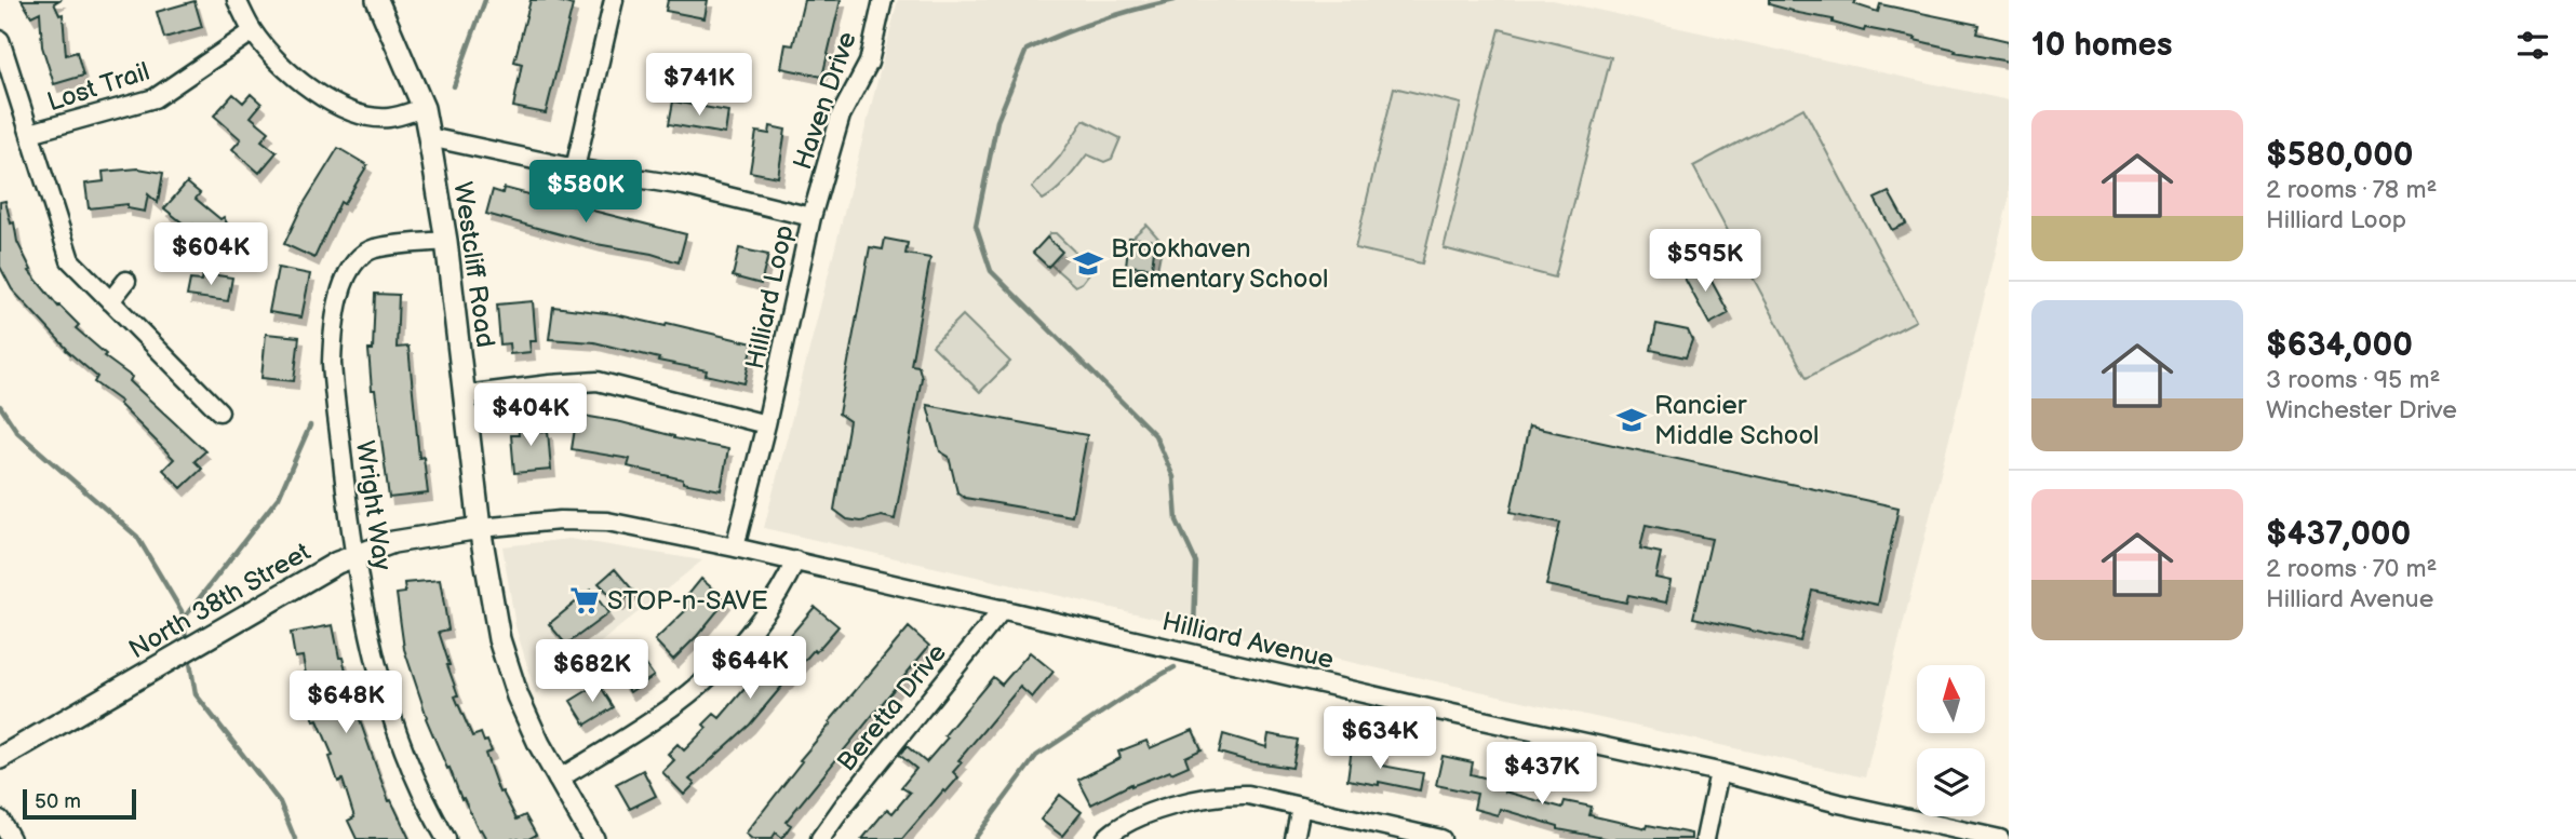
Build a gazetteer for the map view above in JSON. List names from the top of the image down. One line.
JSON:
{"streets":{"street":["Lost Trail","Haven Drive","Westcliff Road","Hilliard Loop","Wright Way","North 38th Street","Hilliard Avenue","Beretta Drive"]},"crossings":[["Haven Drive","Hilliard Loop"],["Westcliff Road","Hilliard Loop"],["Westcliff Road","Wright Way"],["Westcliff Road","North 38th Street"],["Westcliff Road","Hilliard Avenue"],["Hilliard Loop","Hilliard Avenue"],["Wright Way","North 38th Street"],["North 38th Street","Hilliard Avenue"],["Hilliard Avenue","Beretta Drive"]],"places":{"school or university":["Brookhaven Elementary School","Rancier Middle School"],"supermarket":["STOP-n-SAVE"]},"scale_bar":"50 m","north":"top","page":{"heading":"10 homes","price":["$741K","$580K","$604K","$595K","$404K","$644K","$682K","$648K","$634K","$437K"],"list":[{"name":"$580,000","note":"2 rooms · 78 m² · Hilliard Loop"},{"name":"$634,000","note":"3 rooms · 95 m² · Winchester Drive"},{"name":"$437,000","note":"2 rooms · 70 m² · Hilliard Avenue"}],"scale":"50 m"}}
